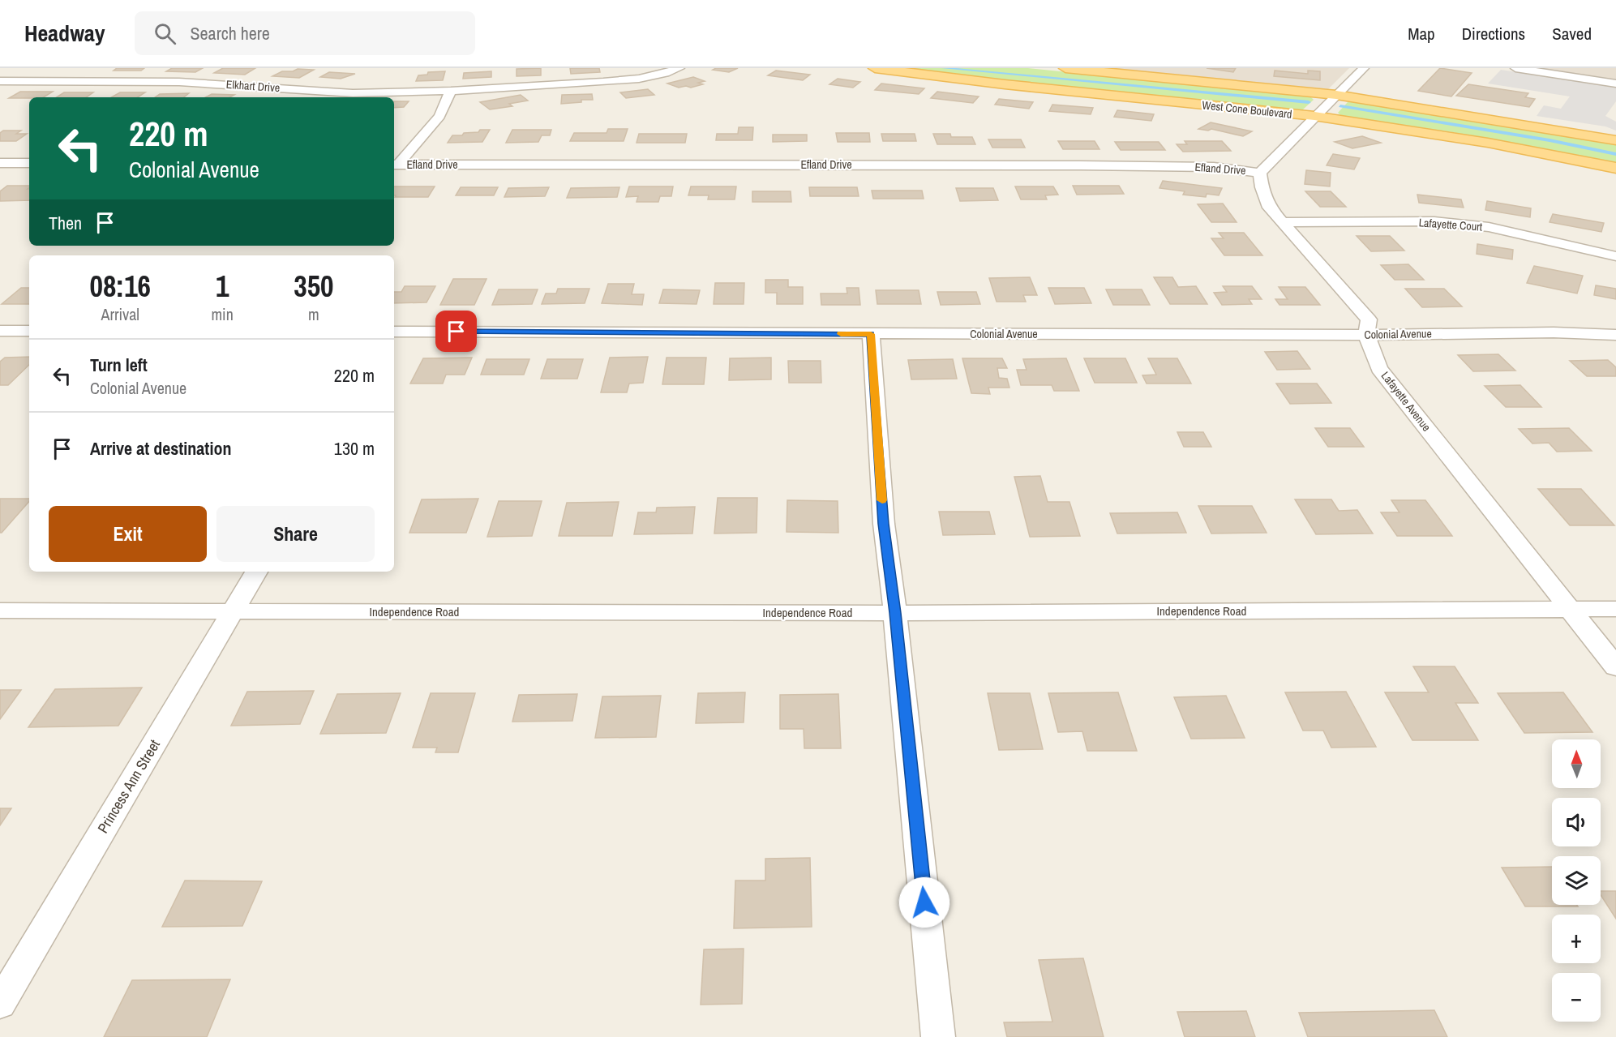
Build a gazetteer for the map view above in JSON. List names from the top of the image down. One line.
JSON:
{"streets":{"main road":["West Cone Boulevard"],"street":["Elkhart Drive","Efland Drive","Lafayette Court","Colonial Avenue","Lafayette Avenue","Independence Road","Princess Ann Street"]},"crossings":[["Efland Drive","Lafayette Avenue"],["Lafayette Court","Lafayette Avenue"],["Colonial Avenue","Lafayette Avenue"],["Lafayette Avenue","Independence Road"],["Independence Road","Princess Ann Street"]],"north":"top","page":{"header":"Headway","search":"Search here","nav":["Map","Directions","Saved"],"turn":["220 m","Colonial Avenue"],"then":"Then","eta":["08:16","Arrival","1","min","350","m"],"list":[{"name":"Turn left","note":"Colonial Avenue","value":"220 m"},{"name":"Arrive at destination","value":"130 m"}],"buttons":["Exit","Share"],"map_buttons":["+","−"]}}
